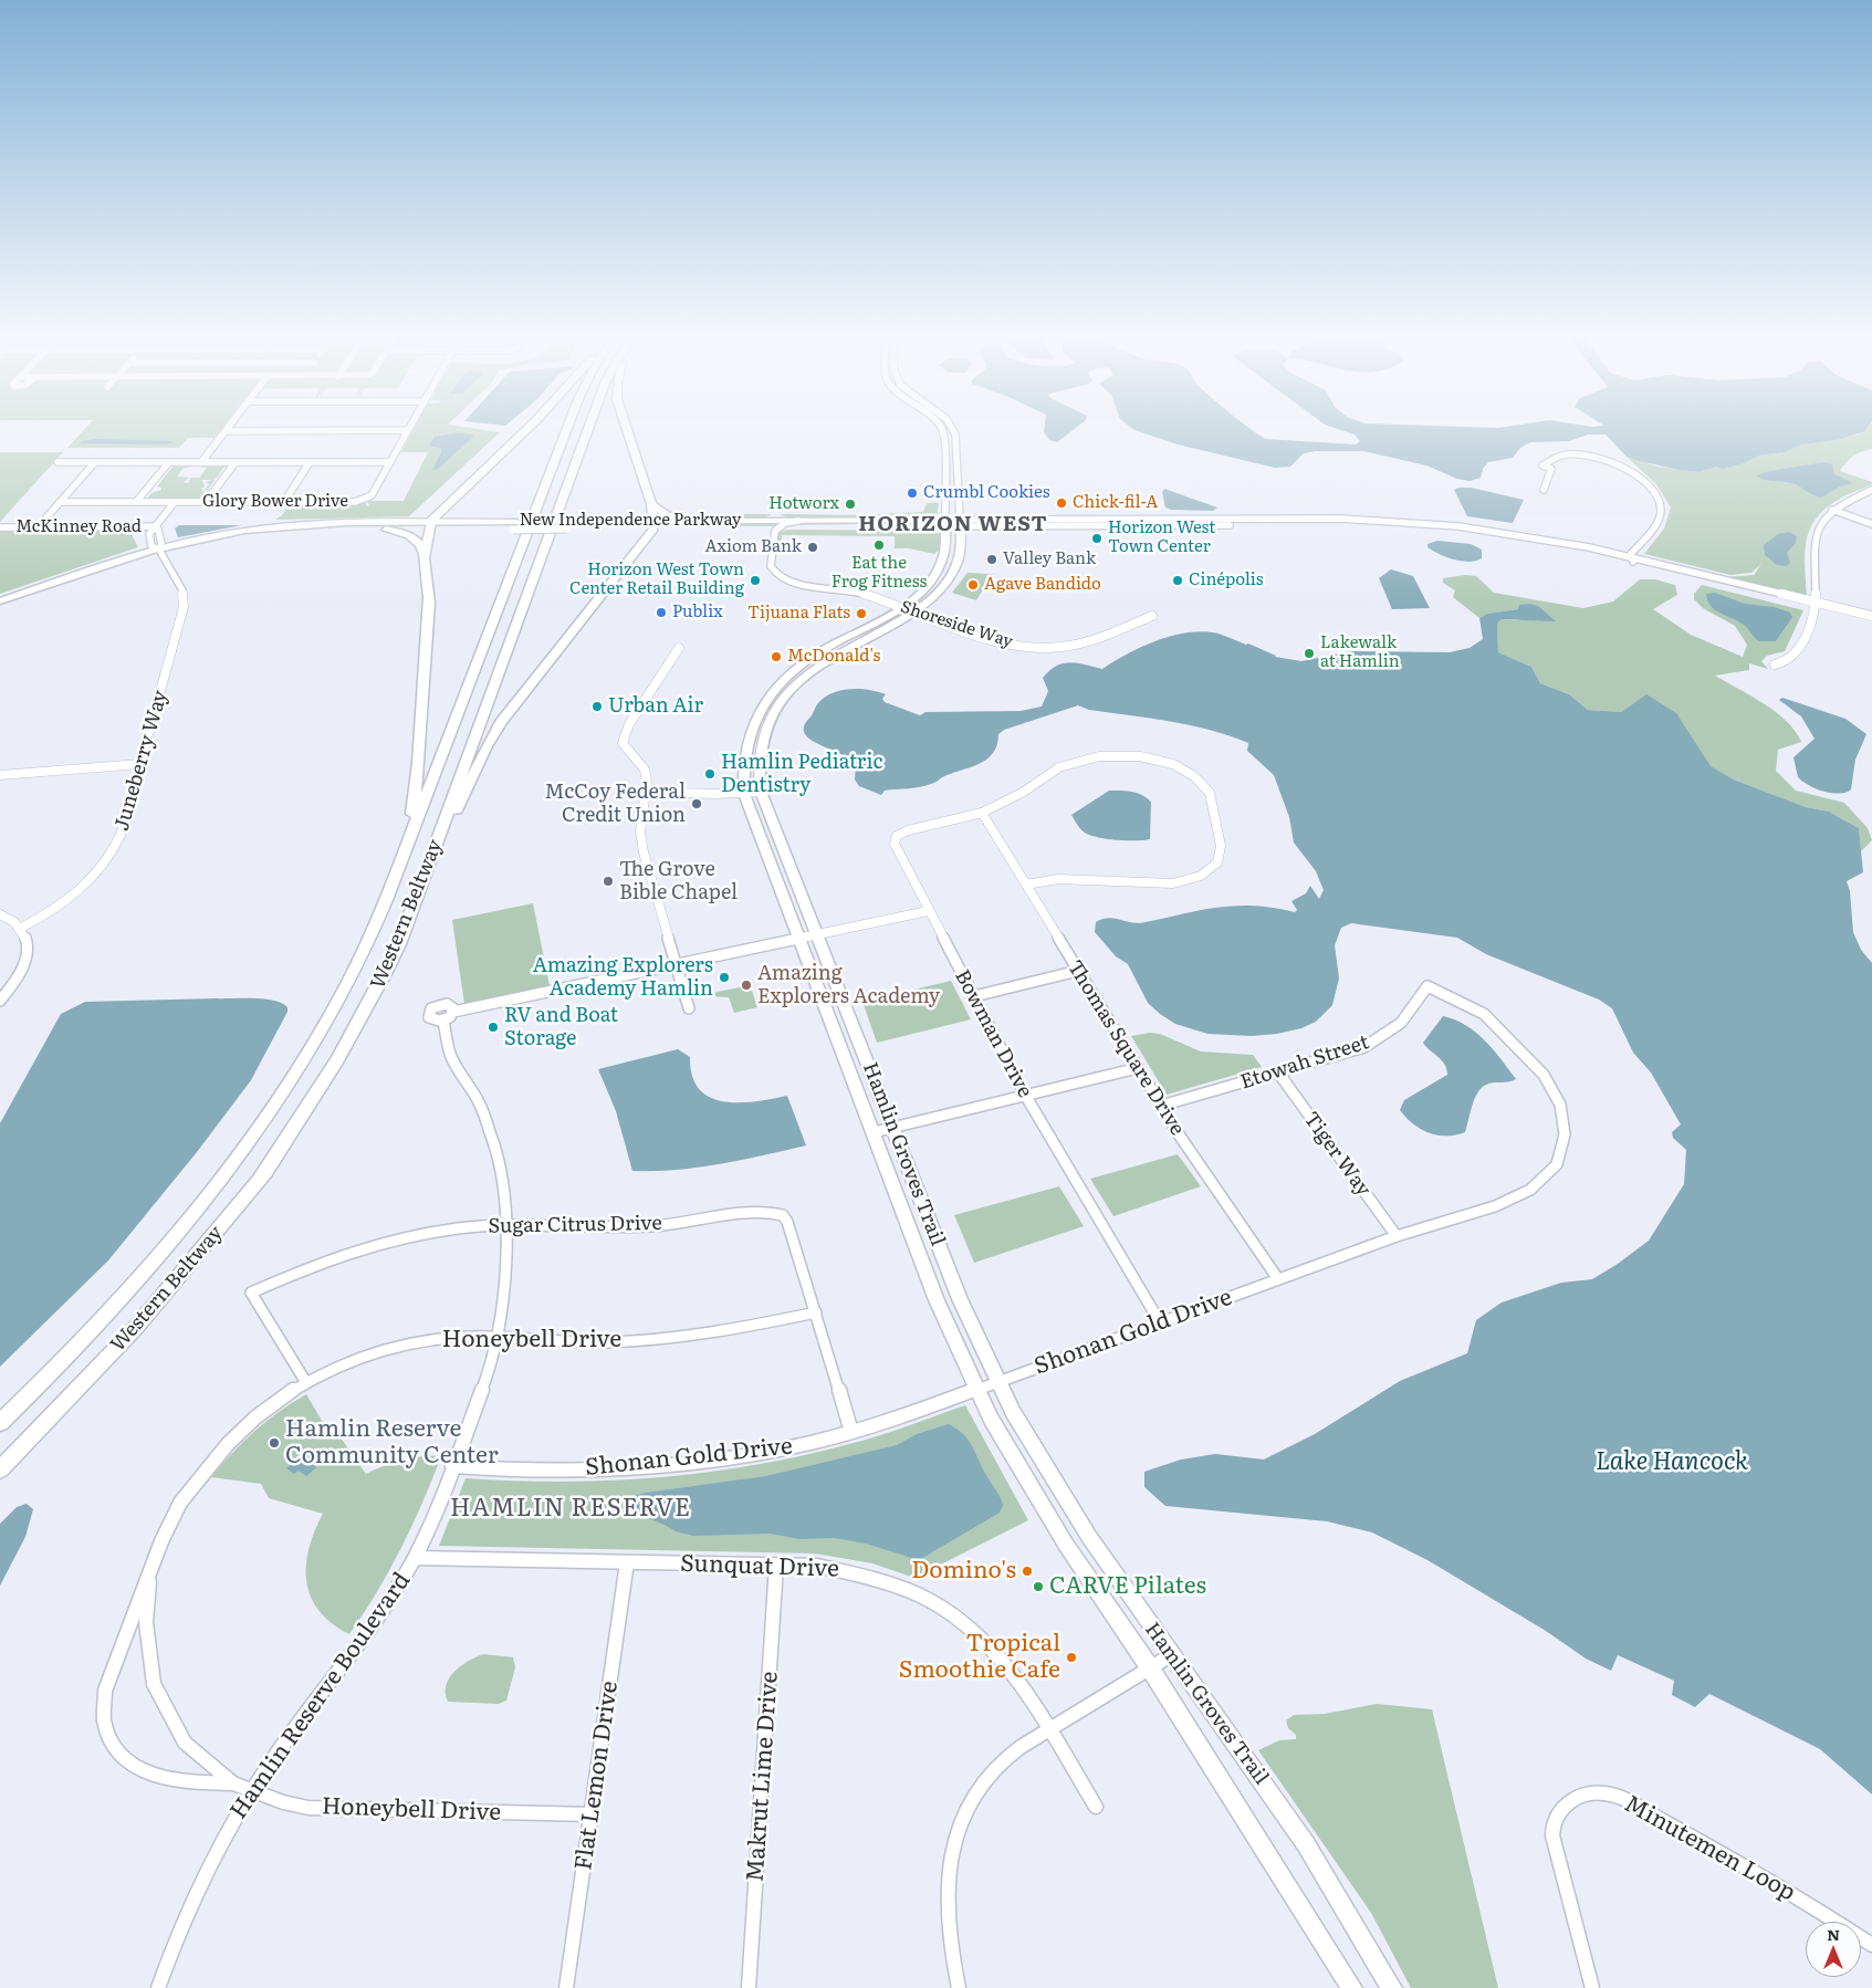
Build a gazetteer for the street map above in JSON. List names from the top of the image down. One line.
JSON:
{"streets":{"highway":["Western Beltway"],"main road":["New Independence Parkway","Hamlin Groves Trail"],"street":["Glory Bower Drive","McKinney Road","Shoreside Way","Juneberry Way","Bowman Drive","Thomas Square Drive","Etowah Street","Tiger Way","Sugar Citrus Drive","Shonan Gold Drive","Honeybell Drive","Sunquat Drive","Hamlin Reserve Boulevard","Flat Lemon Drive","Makrut Lime Drive","Minutemen Loop"]},"crossings":[["New Independence Parkway","Shoreside Way"],["New Independence Parkway","Juneberry Way"],["New Independence Parkway","Hamlin Groves Trail"],["McKinney Road","Juneberry Way"],["Shoreside Way","Hamlin Groves Trail"],["Bowman Drive","Thomas Square Drive"],["Bowman Drive","Shonan Gold Drive"],["Thomas Square Drive","Etowah Street"],["Thomas Square Drive","Shonan Gold Drive"],["Etowah Street","Tiger Way"],["Etowah Street","Shonan Gold Drive"],["Hamlin Groves Trail","Shonan Gold Drive"],["Tiger Way","Shonan Gold Drive"],["Sugar Citrus Drive","Shonan Gold Drive"],["Sugar Citrus Drive","Honeybell Drive"],["Sugar Citrus Drive","Hamlin Reserve Boulevard"],["Shonan Gold Drive","Hamlin Reserve Boulevard"],["Honeybell Drive","Hamlin Reserve Boulevard"],["Honeybell Drive","Flat Lemon Drive"],["Sunquat Drive","Hamlin Reserve Boulevard"],["Sunquat Drive","Flat Lemon Drive"],["Sunquat Drive","Makrut Lime Drive"]],"districts":["HORIZON WEST","HAMLIN RESERVE"],"water":["Lake Hancock"],"places":["Crumbl Cookies","Chick-fil-A","Hotworx","Horizon West Town Center","Eat the Frog Fitness","Axiom Bank","Valley Bank","Horizon West Town Center Retail Building","Cinépolis","Agave Bandido","Publix","Tijuana Flats","Lakewalk at Hamlin","McDonald's","Urban Air","Hamlin Pediatric Dentistry","McCoy Federal Credit Union","The Grove Bible Chapel","Amazing Explorers Academy Hamlin","Amazing Explorers Academy","RV and Boat Storage","Hamlin Reserve Community Center","Domino's","CARVE Pilates","Tropical Smoothie Cafe"],"north":"top"}
